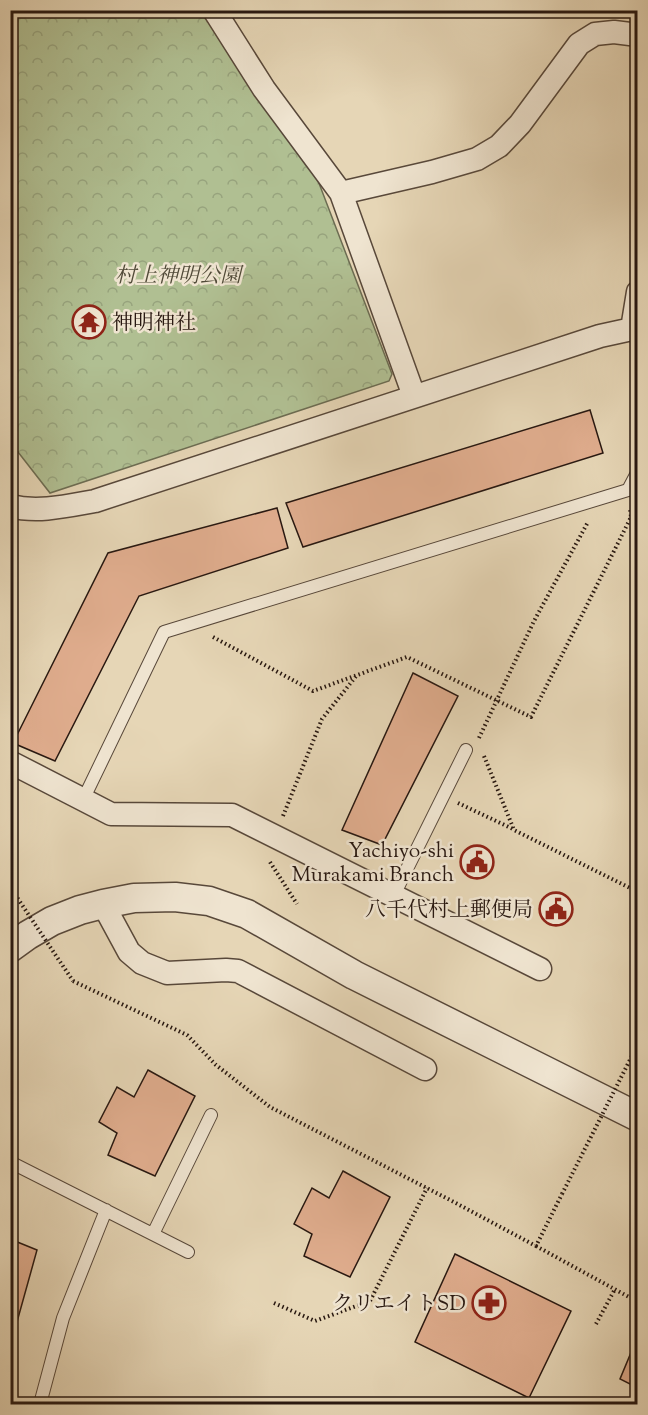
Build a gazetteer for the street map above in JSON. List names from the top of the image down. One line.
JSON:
{"parks":["村上神明公園"],"places":{"temple":["神明神社"],"public building":["Yachiyo-shi Murakami Branch","八千代村上郵便局"],"pharmacy":["クリエイトSD"]}}
